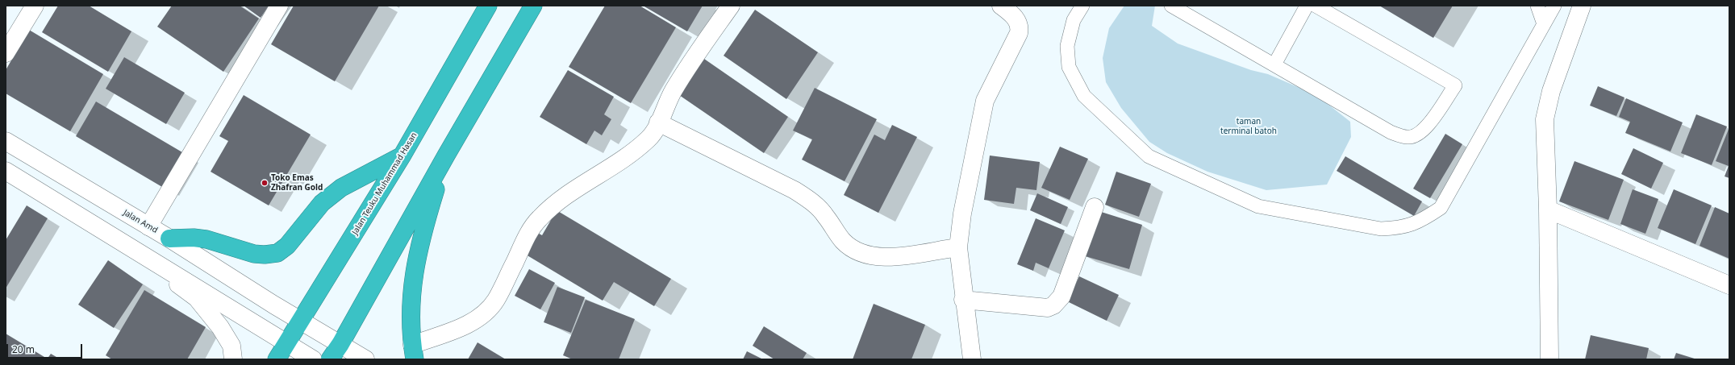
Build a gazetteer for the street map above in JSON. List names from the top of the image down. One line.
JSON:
{"streets":{"highway":["Jalan Teuku Muhammad Hasan"],"street":["Jalan Amd"]},"crossings":[["Jalan Teuku Muhammad Hasan","Jalan Amd"]],"parks":["taman terminal batoh"],"places":["Toko Emas Zhafran Gold"],"scale_bar":"20 m"}
